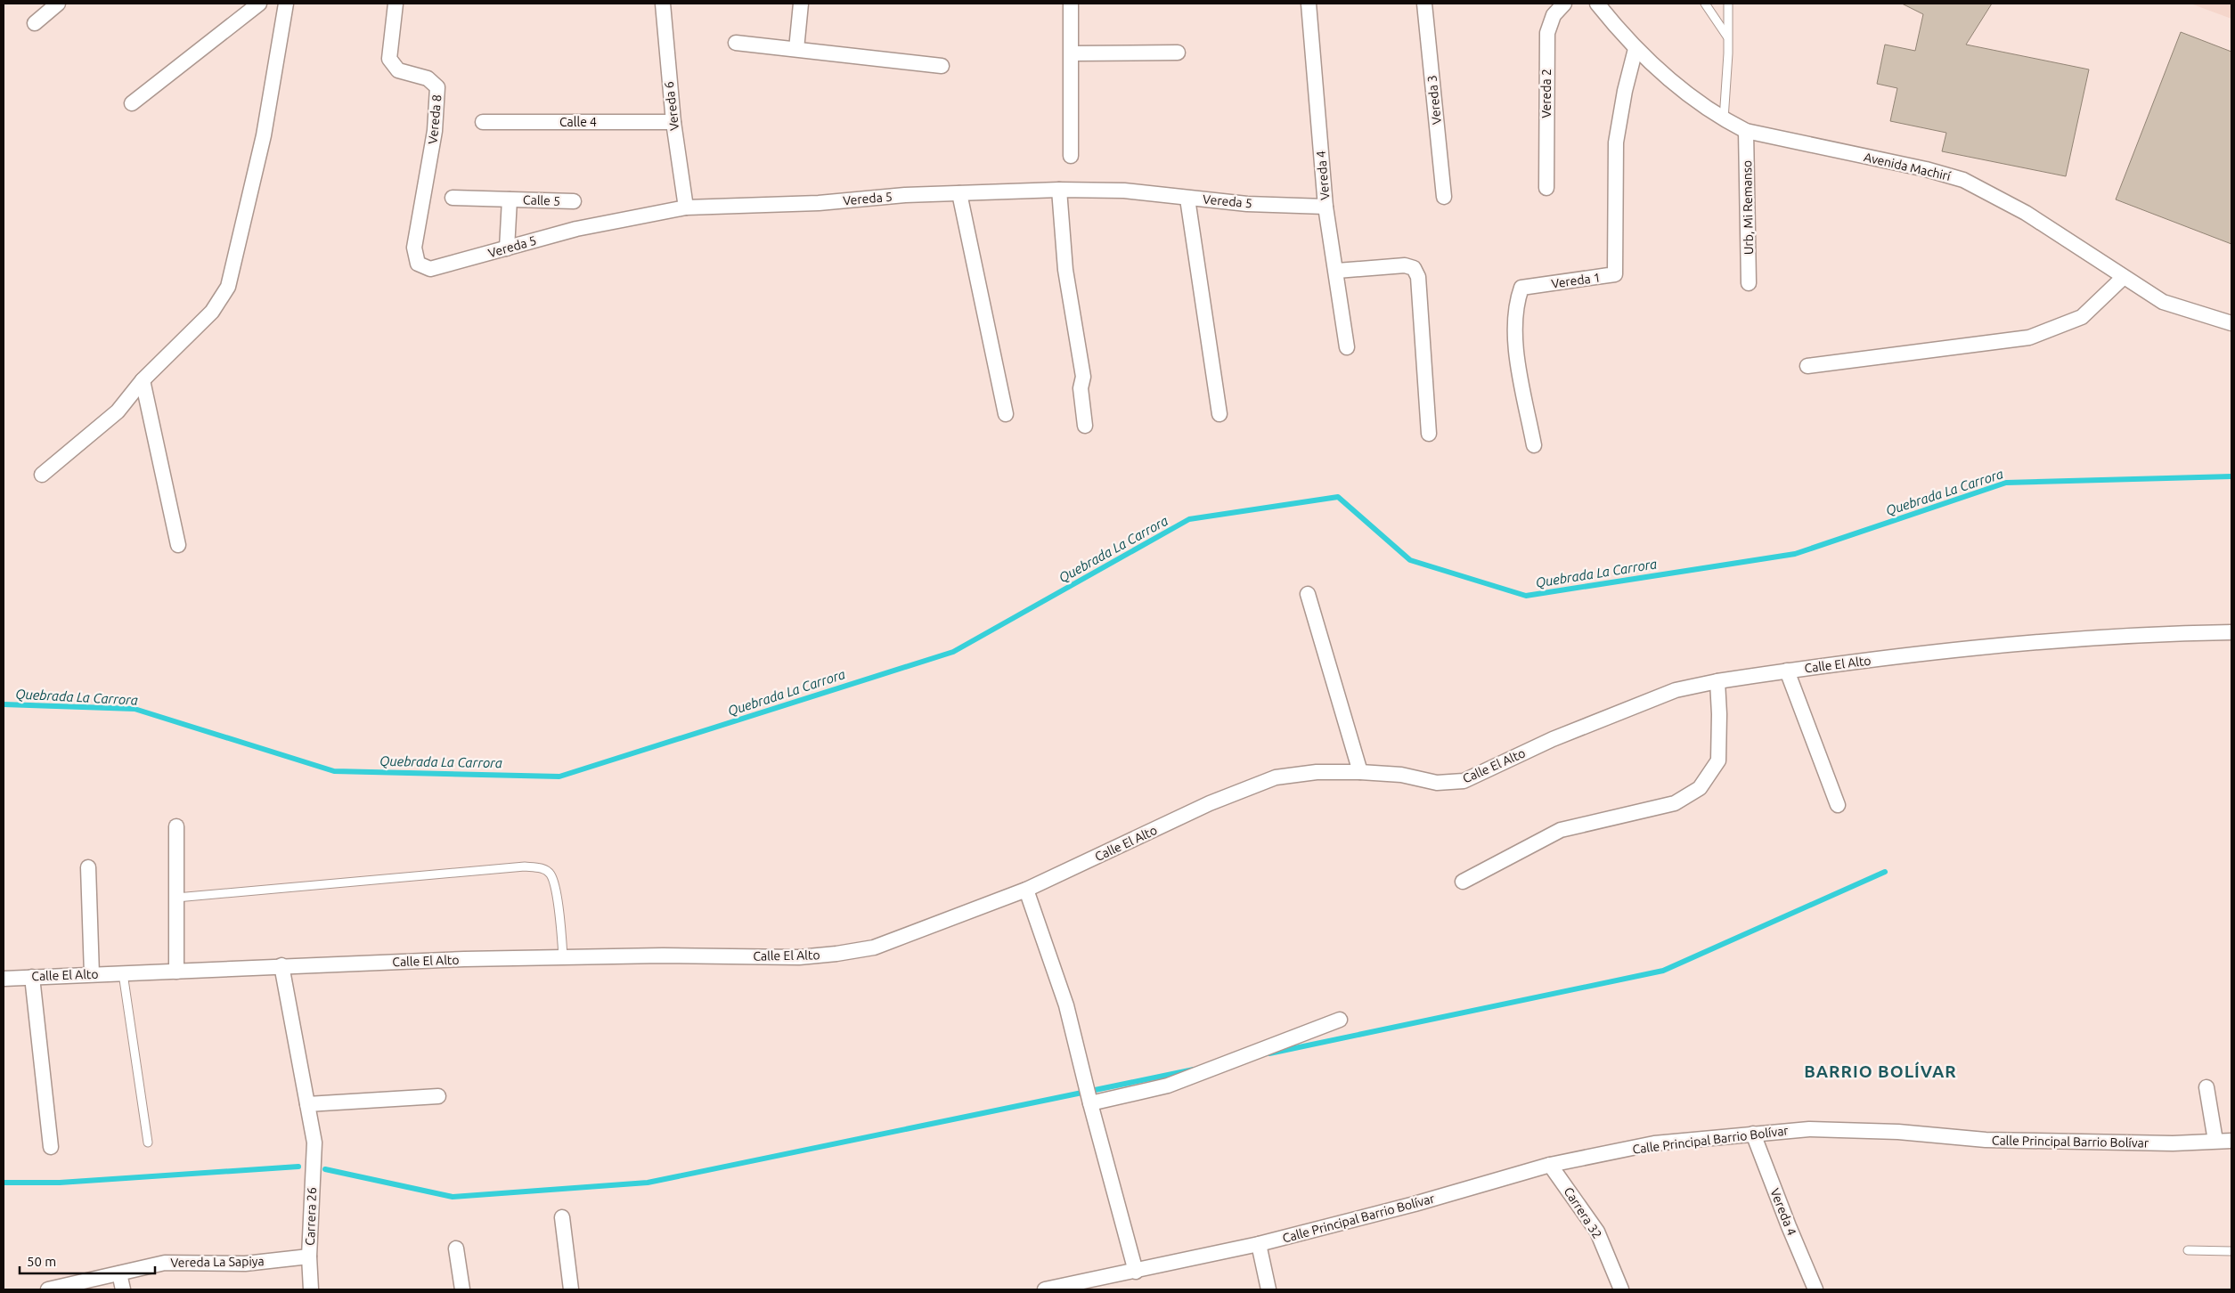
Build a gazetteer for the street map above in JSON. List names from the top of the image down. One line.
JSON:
{"streets":{"street":["Vereda 2","Vereda 3","Vereda 6","Vereda 8","Calle 4","Avenida Machirí","Vereda 4","Vereda 5","Calle 5","Urb, Mi Remanso","Vereda 1","Calle El Alto","Calle Principal Barrio Bolívar","Carrera 32","Carrera 26","Vereda La Sapiya"]},"crossings":[["Vereda 6","Calle 4"],["Vereda 6","Vereda 5"],["Vereda 8","Vereda 5"],["Avenida Machirí","Urb, Mi Remanso"],["Avenida Machirí","Vereda 1"],["Vereda 4","Vereda 5"],["Vereda 4","Calle Principal Barrio Bolívar"],["Vereda 5","Calle 5"],["Calle El Alto","Carrera 26"],["Calle Principal Barrio Bolívar","Carrera 32"],["Carrera 26","Vereda La Sapiya"]],"districts":["BARRIO BOLÍVAR"],"water":["Quebrada La Carrora"],"scale_bar":"50 m"}
